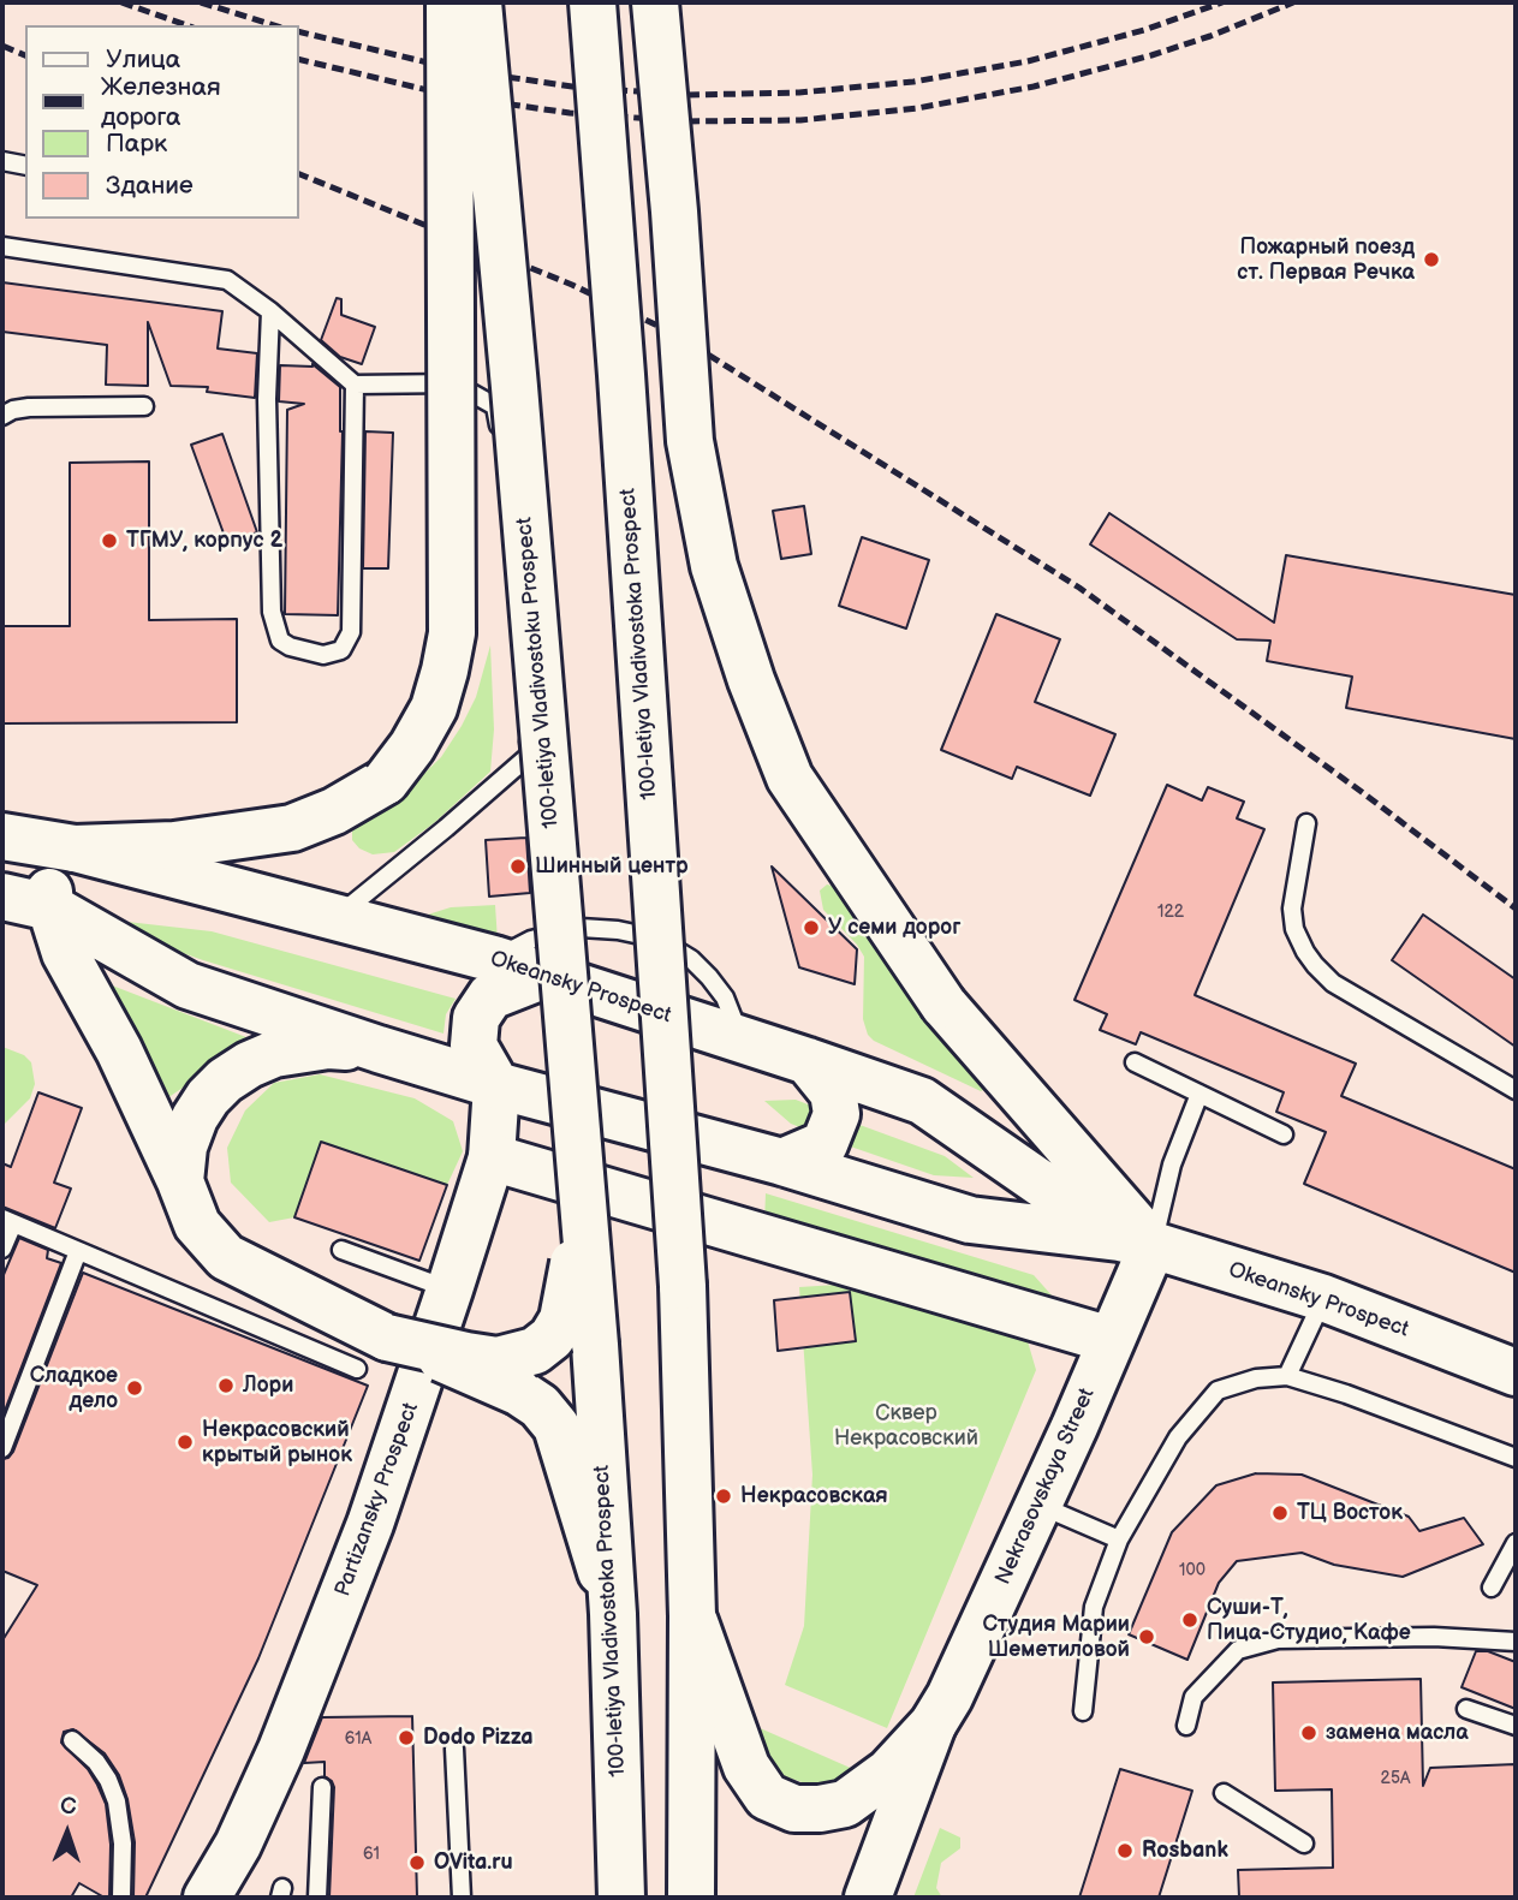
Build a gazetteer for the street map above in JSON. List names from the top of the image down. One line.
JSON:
{"streets":{"main road":["100-letiya Vladivostoka Prospect","100-letiya Vladivostoku Prospect","Okeansky Prospect","Nekrasovskaya Street","Partizansky Prospect"]},"crossings":[["100-letiya Vladivostoka Prospect","100-letiya Vladivostoku Prospect"],["Okeansky Prospect","Nekrasovskaya Street"],["Okeansky Prospect","Partizansky Prospect"]],"parks":["Сквер Некрасовский"],"places":["Пожарный поезд ст. Первая Речка","ТГМУ, корпус 2","Шинный центр","У семи дорог","Лори","Сладкое дело","Некрасовский крытый рынок","Некрасовская","ТЦ Восток","Суши-Т, Пица-Студио, Кафе","Студия Марии Шеметиловой","замена масла","Dodo Pizza","Rosbank","OVita.ru"],"house_numbers":["122","100","61А","25А","61"],"legend":["Улица","Железная дорога","Парк","Здание"],"north":"top"}
